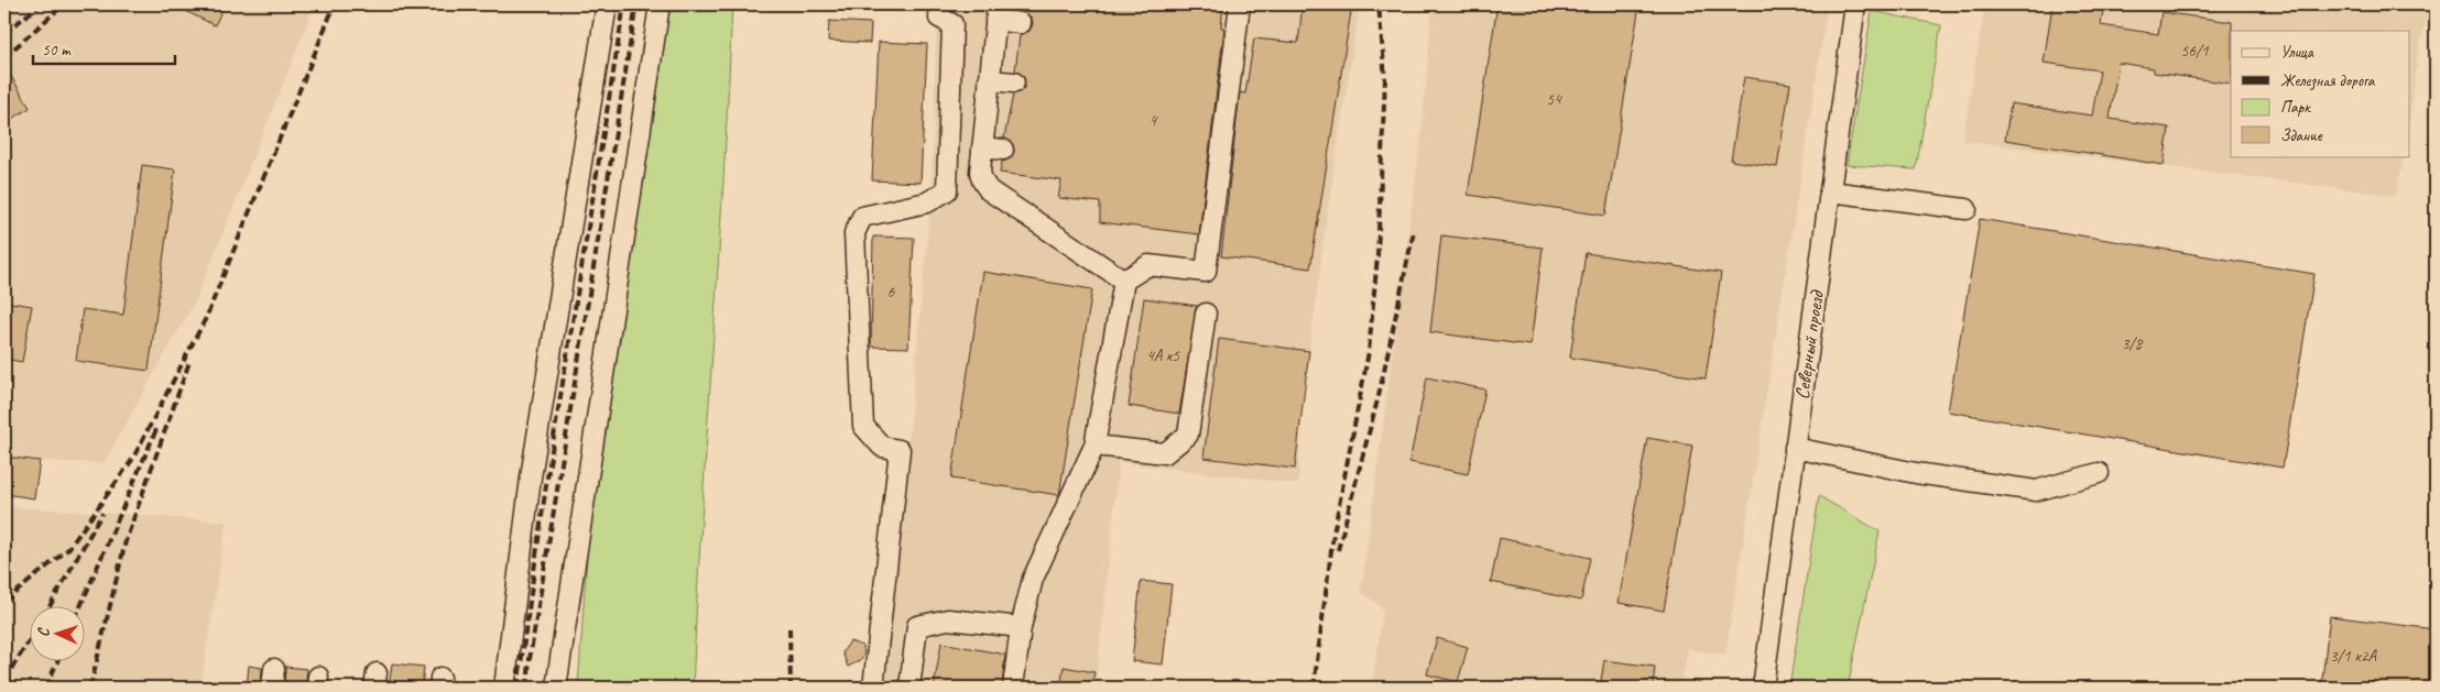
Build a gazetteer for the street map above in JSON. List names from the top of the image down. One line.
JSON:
{"streets":{"street":["Северный проезд"]},"house_numbers":["56/1","54","4","6","3/8","4А к5","3/1 к2А"],"legend":["Улица","Железная дорога","Парк","Здание"],"scale_bar":"50 m","north":"left"}
